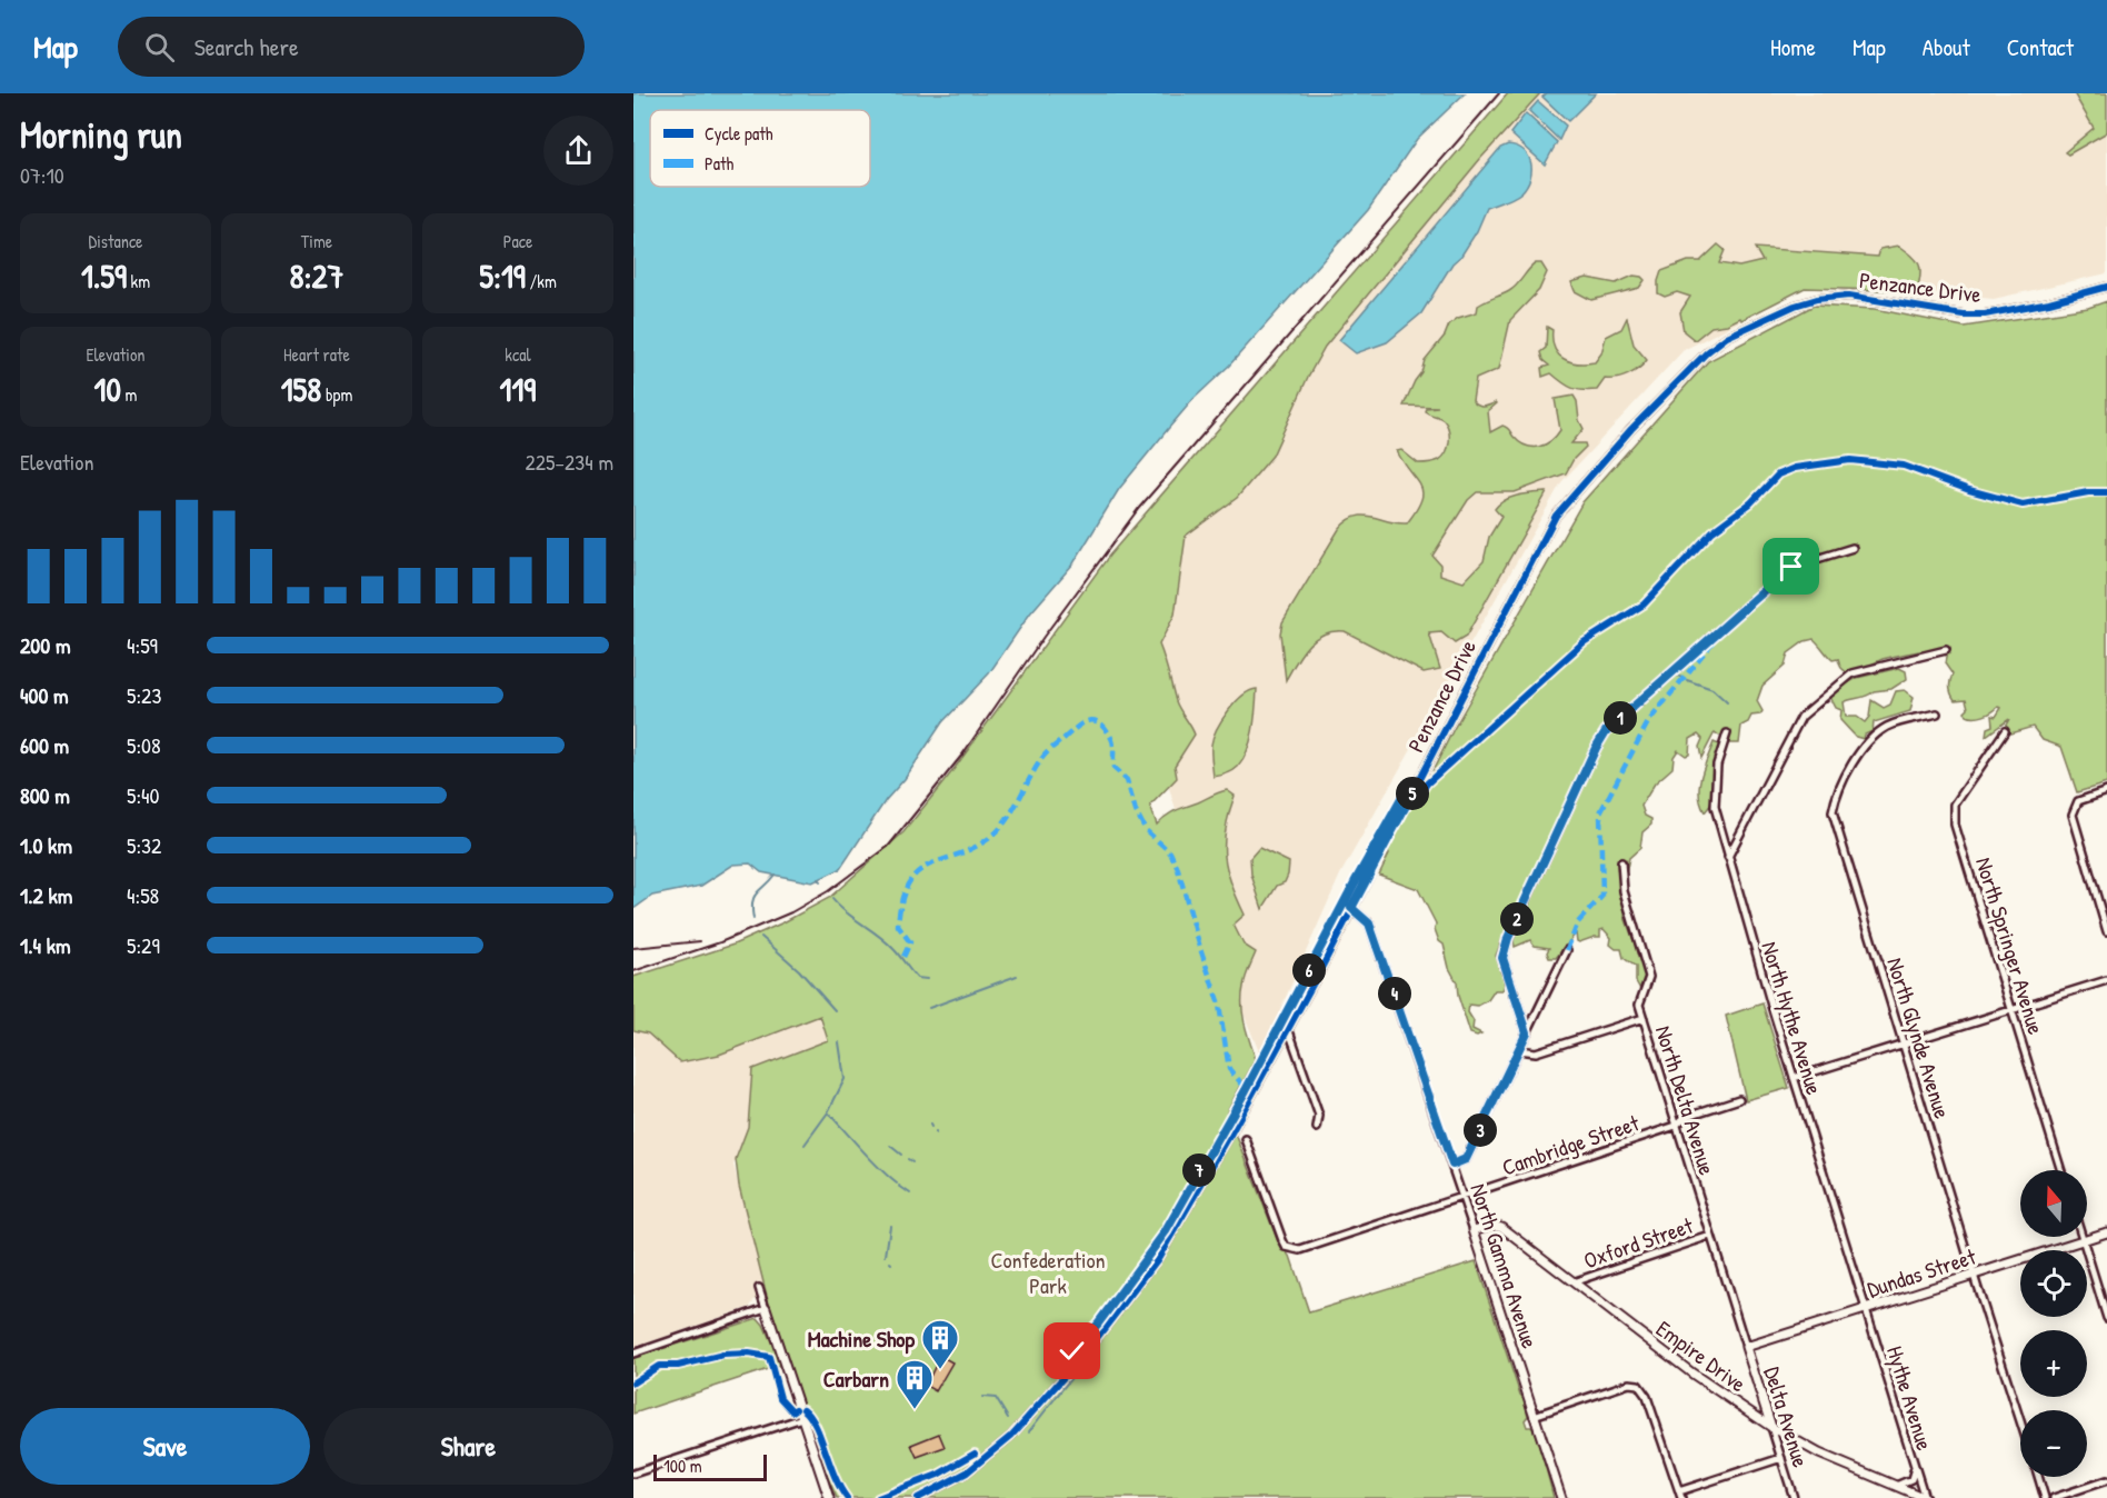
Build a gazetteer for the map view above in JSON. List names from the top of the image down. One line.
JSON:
{"streets":{"street":["Penzance Drive","North Springer Avenue","North Hythe Avenue","North Glynde Avenue","North Delta Avenue","Cambridge Street","Oxford Street","North Gamma Avenue","Dundas Street","Empire Drive","Hythe Avenue","Delta Avenue"]},"crossings":[["Penzance Drive","North Gamma Avenue"],["North Hythe Avenue","Dundas Street"],["North Hythe Avenue","Hythe Avenue"],["North Glynde Avenue","Dundas Street"],["North Delta Avenue","Cambridge Street"],["North Delta Avenue","Oxford Street"],["North Delta Avenue","Dundas Street"],["North Delta Avenue","Delta Avenue"],["Cambridge Street","North Gamma Avenue"],["Oxford Street","Empire Drive"],["North Gamma Avenue","Empire Drive"],["Dundas Street","Hythe Avenue"],["Dundas Street","Delta Avenue"],["Empire Drive","Hythe Avenue"],["Empire Drive","Delta Avenue"]],"parks":["Confederation Park"],"places":{"building":["Machine Shop","Carbarn"]},"legend":["Cycle path","Path"],"scale_bar":"100 m","north":"top","page":{"header":"Map","search":"Search here","nav":["Home","Map","About","Contact"],"heading":["Morning run","07:10"],"stats":[["Distance","1.59 km"],["Time","8:27"],["Pace","5:19 /km"],["Elevation","10 m"],["Heart rate","158 bpm"],["kcal","119"]],"chart":["Elevation","225–234 m"],"list":[{"name":"200 m","note":"4:59"},{"name":"400 m","note":"5:23"},{"name":"600 m","note":"5:08"},{"name":"800 m","note":"5:40"},{"name":"1.0 km","note":"5:32"},{"name":"1.2 km","note":"4:58"},{"name":"1.4 km","note":"5:29"}],"pins":["1","5","2","6","4","3","7"],"map_buttons":["+","−"],"buttons":["Save","Share"],"scale":"100 m"}}
